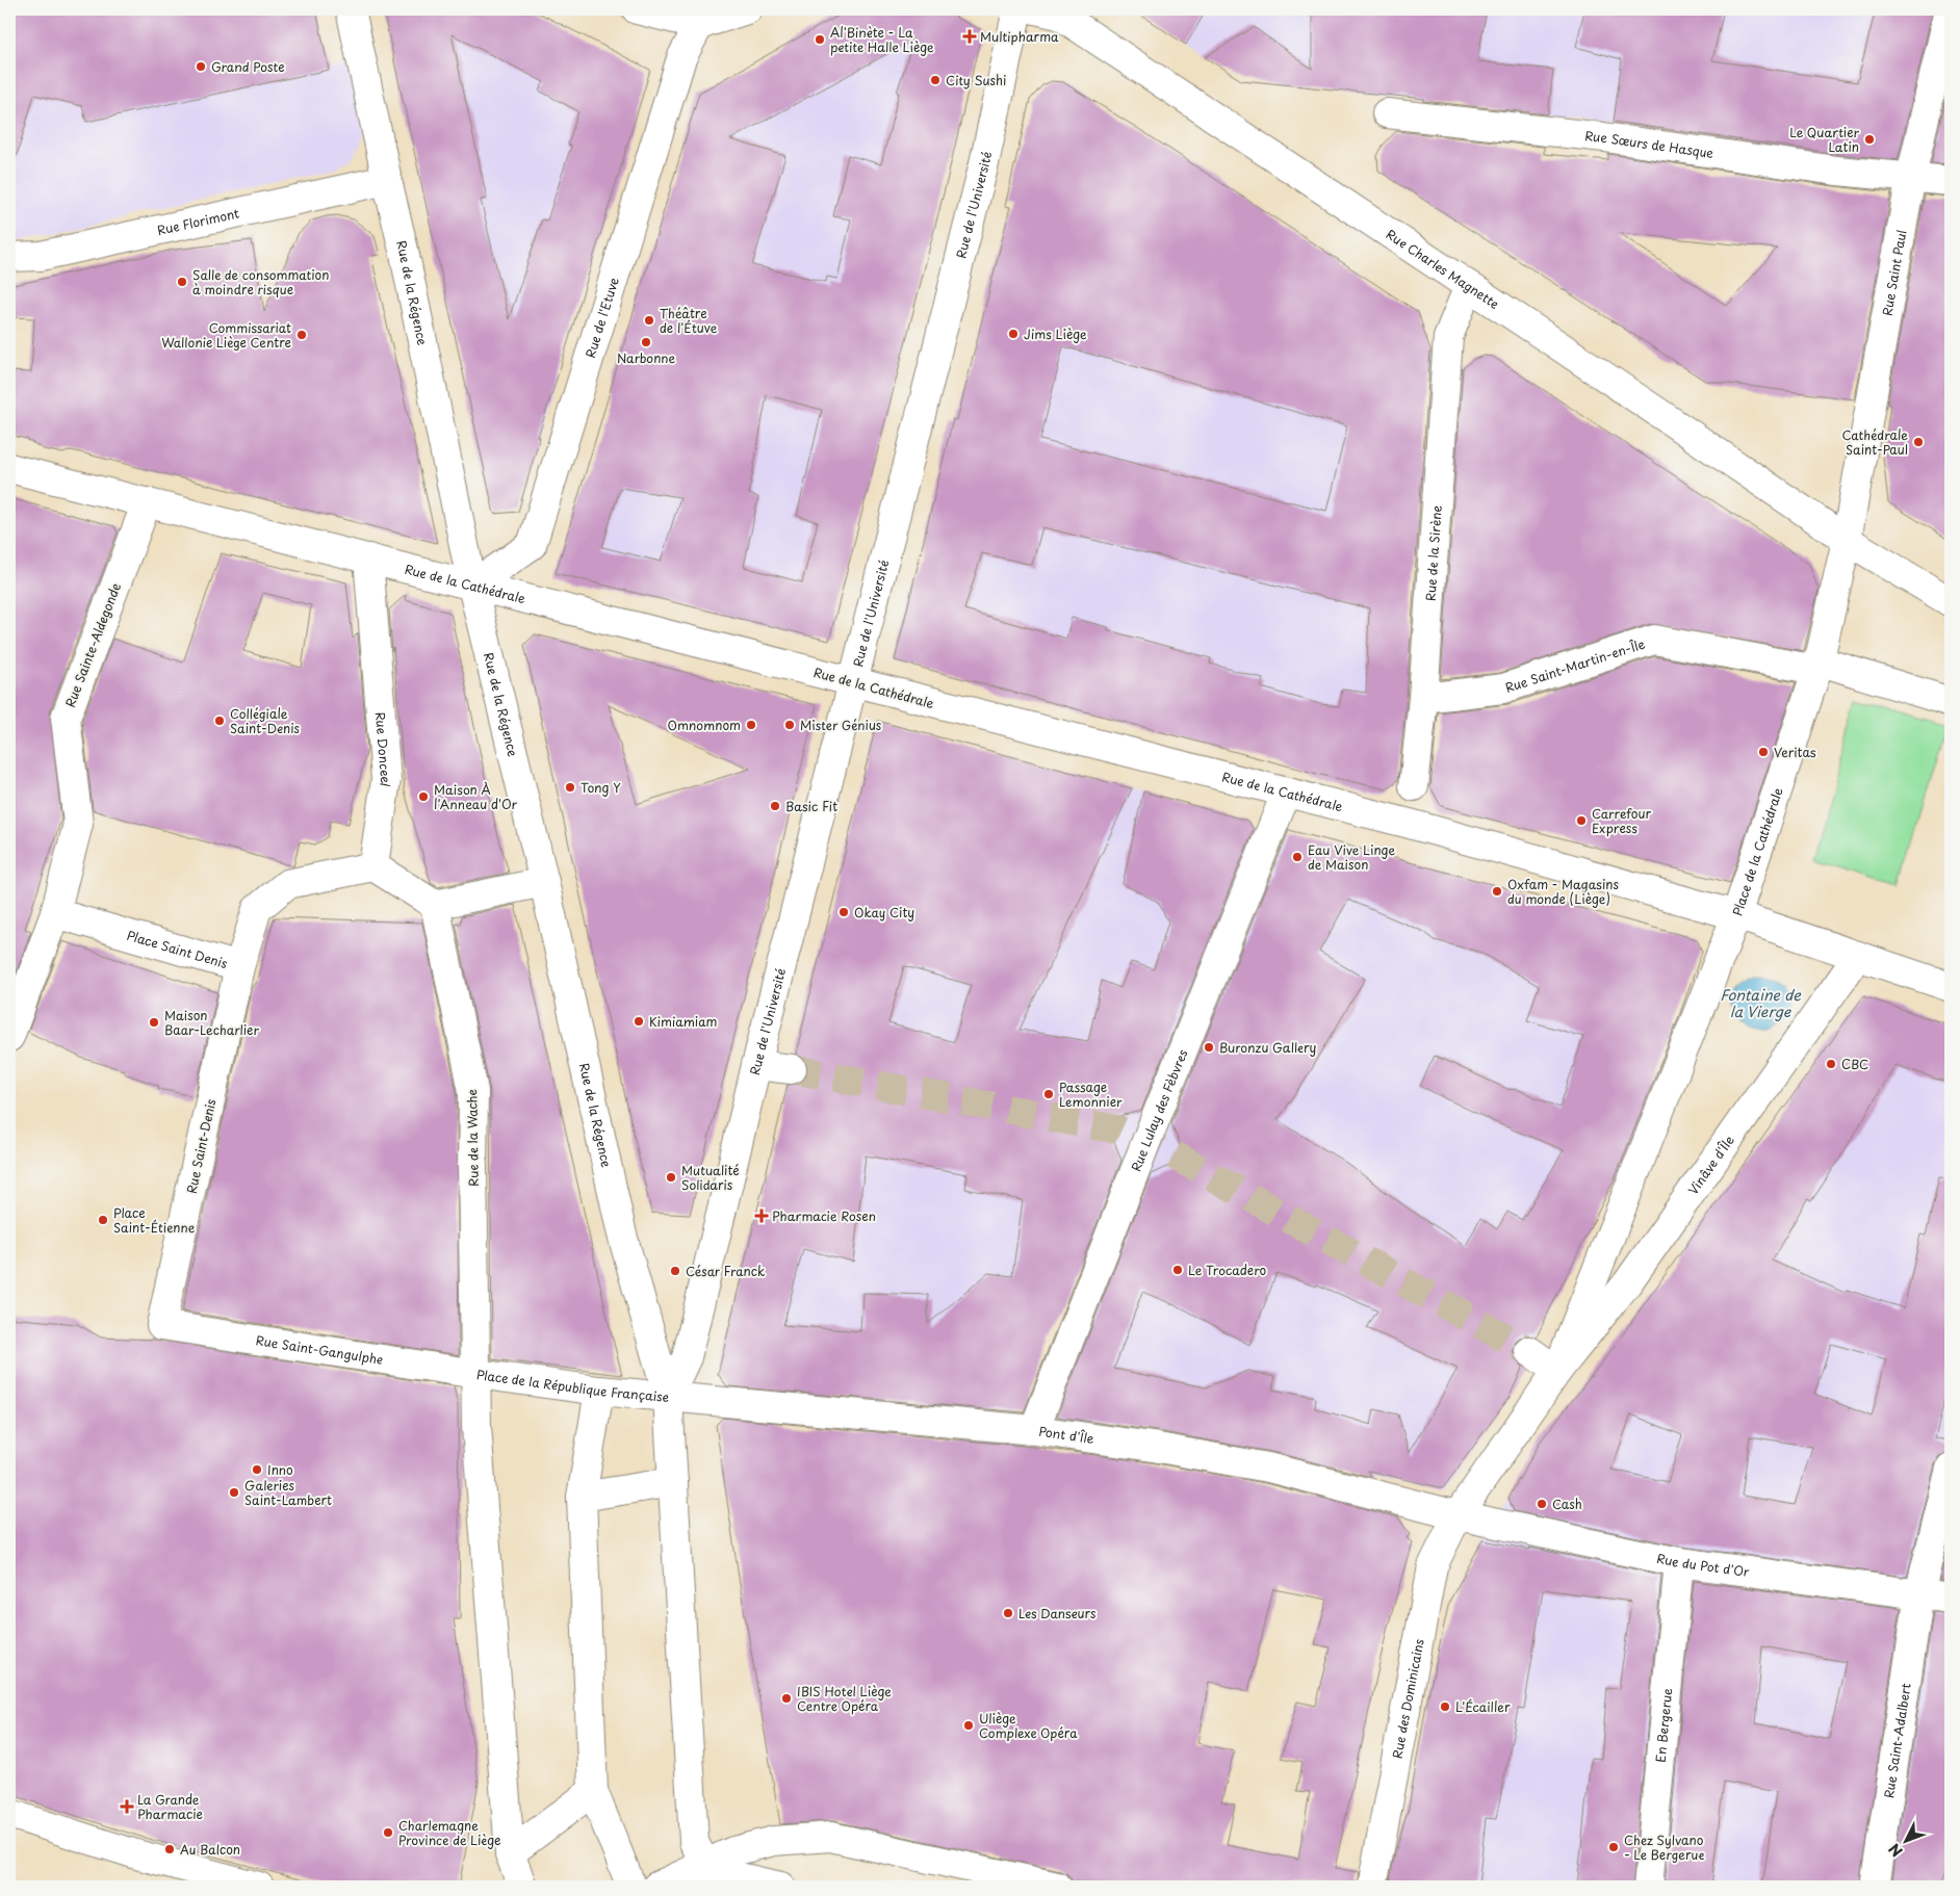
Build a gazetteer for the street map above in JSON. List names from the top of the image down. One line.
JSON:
{"streets":{"street":["Rue Sœurs de Hasque","Rue de l'Université","Rue Florimont","Rue Charles Magnette","Rue Saint Paul","Rue de la Régence","Rue de l'Etuve","Rue de la Sirène","Rue de la Cathédrale","Rue Sainte-Aldegonde","Rue Saint-Martin-en-Île","Rue Donceel","Place de la Cathédrale","Place Saint Denis","Rue Lulay des Fèbvres","Rue de la Wache","Rue Saint-Denis","Vinâve d'Île","Rue Saint-Gangulphe","Place de la République Française","Pont d'Île","Rue du Pot d'Or","Rue des Dominicains","En Bergerue","Rue Saint-Adalbert"]},"crossings":[["Rue Sœurs de Hasque","Rue Saint Paul"],["Rue de l'Université","Rue de la Régence"],["Rue de l'Université","Rue de la Cathédrale"],["Rue de l'Université","Place de la République Française"],["Rue de l'Université","Pont d'Île"],["Rue Florimont","Rue de la Régence"],["Rue Charles Magnette","Rue Saint Paul"],["Rue Charles Magnette","Rue de la Sirène"],["Rue Charles Magnette","Place de la Cathédrale"],["Rue Saint Paul","Place de la Cathédrale"],["Rue de la Régence","Rue de l'Etuve"],["Rue de la Régence","Rue de la Cathédrale"],["Rue de la Régence","Place de la République Française"],["Rue de la Régence","Pont d'Île"],["Rue de l'Etuve","Rue de la Cathédrale"],["Rue de la Sirène","Rue de la Cathédrale"],["Rue de la Sirène","Rue Saint-Martin-en-Île"],["Rue de la Cathédrale","Rue Sainte-Aldegonde"],["Rue de la Cathédrale","Rue Donceel"],["Rue de la Cathédrale","Place de la Cathédrale"],["Rue de la Cathédrale","Rue Lulay des Fèbvres"],["Rue de la Cathédrale","Vinâve d'Île"],["Rue Sainte-Aldegonde","Place Saint Denis"],["Rue Saint-Martin-en-Île","Place de la Cathédrale"],["Rue Donceel","Place Saint Denis"],["Place de la Cathédrale","Vinâve d'Île"],["Place Saint Denis","Rue Saint-Denis"],["Rue Lulay des Fèbvres","Pont d'Île"],["Rue de la Wache","Rue Saint-Gangulphe"],["Rue de la Wache","Place de la République Française"],["Rue Saint-Denis","Rue Saint-Gangulphe"],["Vinâve d'Île","Pont d'Île"],["Vinâve d'Île","Rue du Pot d'Or"],["Vinâve d'Île","Rue des Dominicains"],["Rue Saint-Gangulphe","Place de la République Française"],["Place de la République Française","Pont d'Île"],["Pont d'Île","Rue du Pot d'Or"],["Pont d'Île","Rue des Dominicains"],["Rue du Pot d'Or","Rue des Dominicains"],["Rue du Pot d'Or","En Bergerue"],["Rue du Pot d'Or","Rue Saint-Adalbert"]],"water":["Fontaine de la Vierge"],"places":{"health":["Multipharma","Pharmacie Rosen","La Grande Pharmacie"],"other":["Al'Binète - La petite Halle Liège","Grand Poste","City Sushi","Le Quartier Latin","Salle de consommation à moindre risque","Théâtre de l'Étuve","Jims Liège","Commissariat Wallonie Liège Centre","Narbonne","Cathédrale Saint-Paul","Collégiale Saint-Denis","Omnomnom","Mister Génius","Veritas","Tong Y","Maison À l'Anneau d'Or","Basic Fit","Carrefour Express","Eau Vive Linge de Maison","Oxfam - Magasins du monde (Liège)","Okay City","Kimiamiam","Maison Baar-Lecharlier","Buronzu Gallery","CBC","Passage Lemonnier","Mutualité Solidaris","Place Saint-Étienne","Le Trocadero","César Franck","Inno","Galeries Saint-Lambert","Cash","Les Danseurs","IBIS Hotel Liège Centre Opéra","L'Écailler","Uliège Complexe Opéra","Charlemagne Province de Liège","Chez Sylvano - Le Bergerue","Au Balcon"]},"north":"bottom left"}
